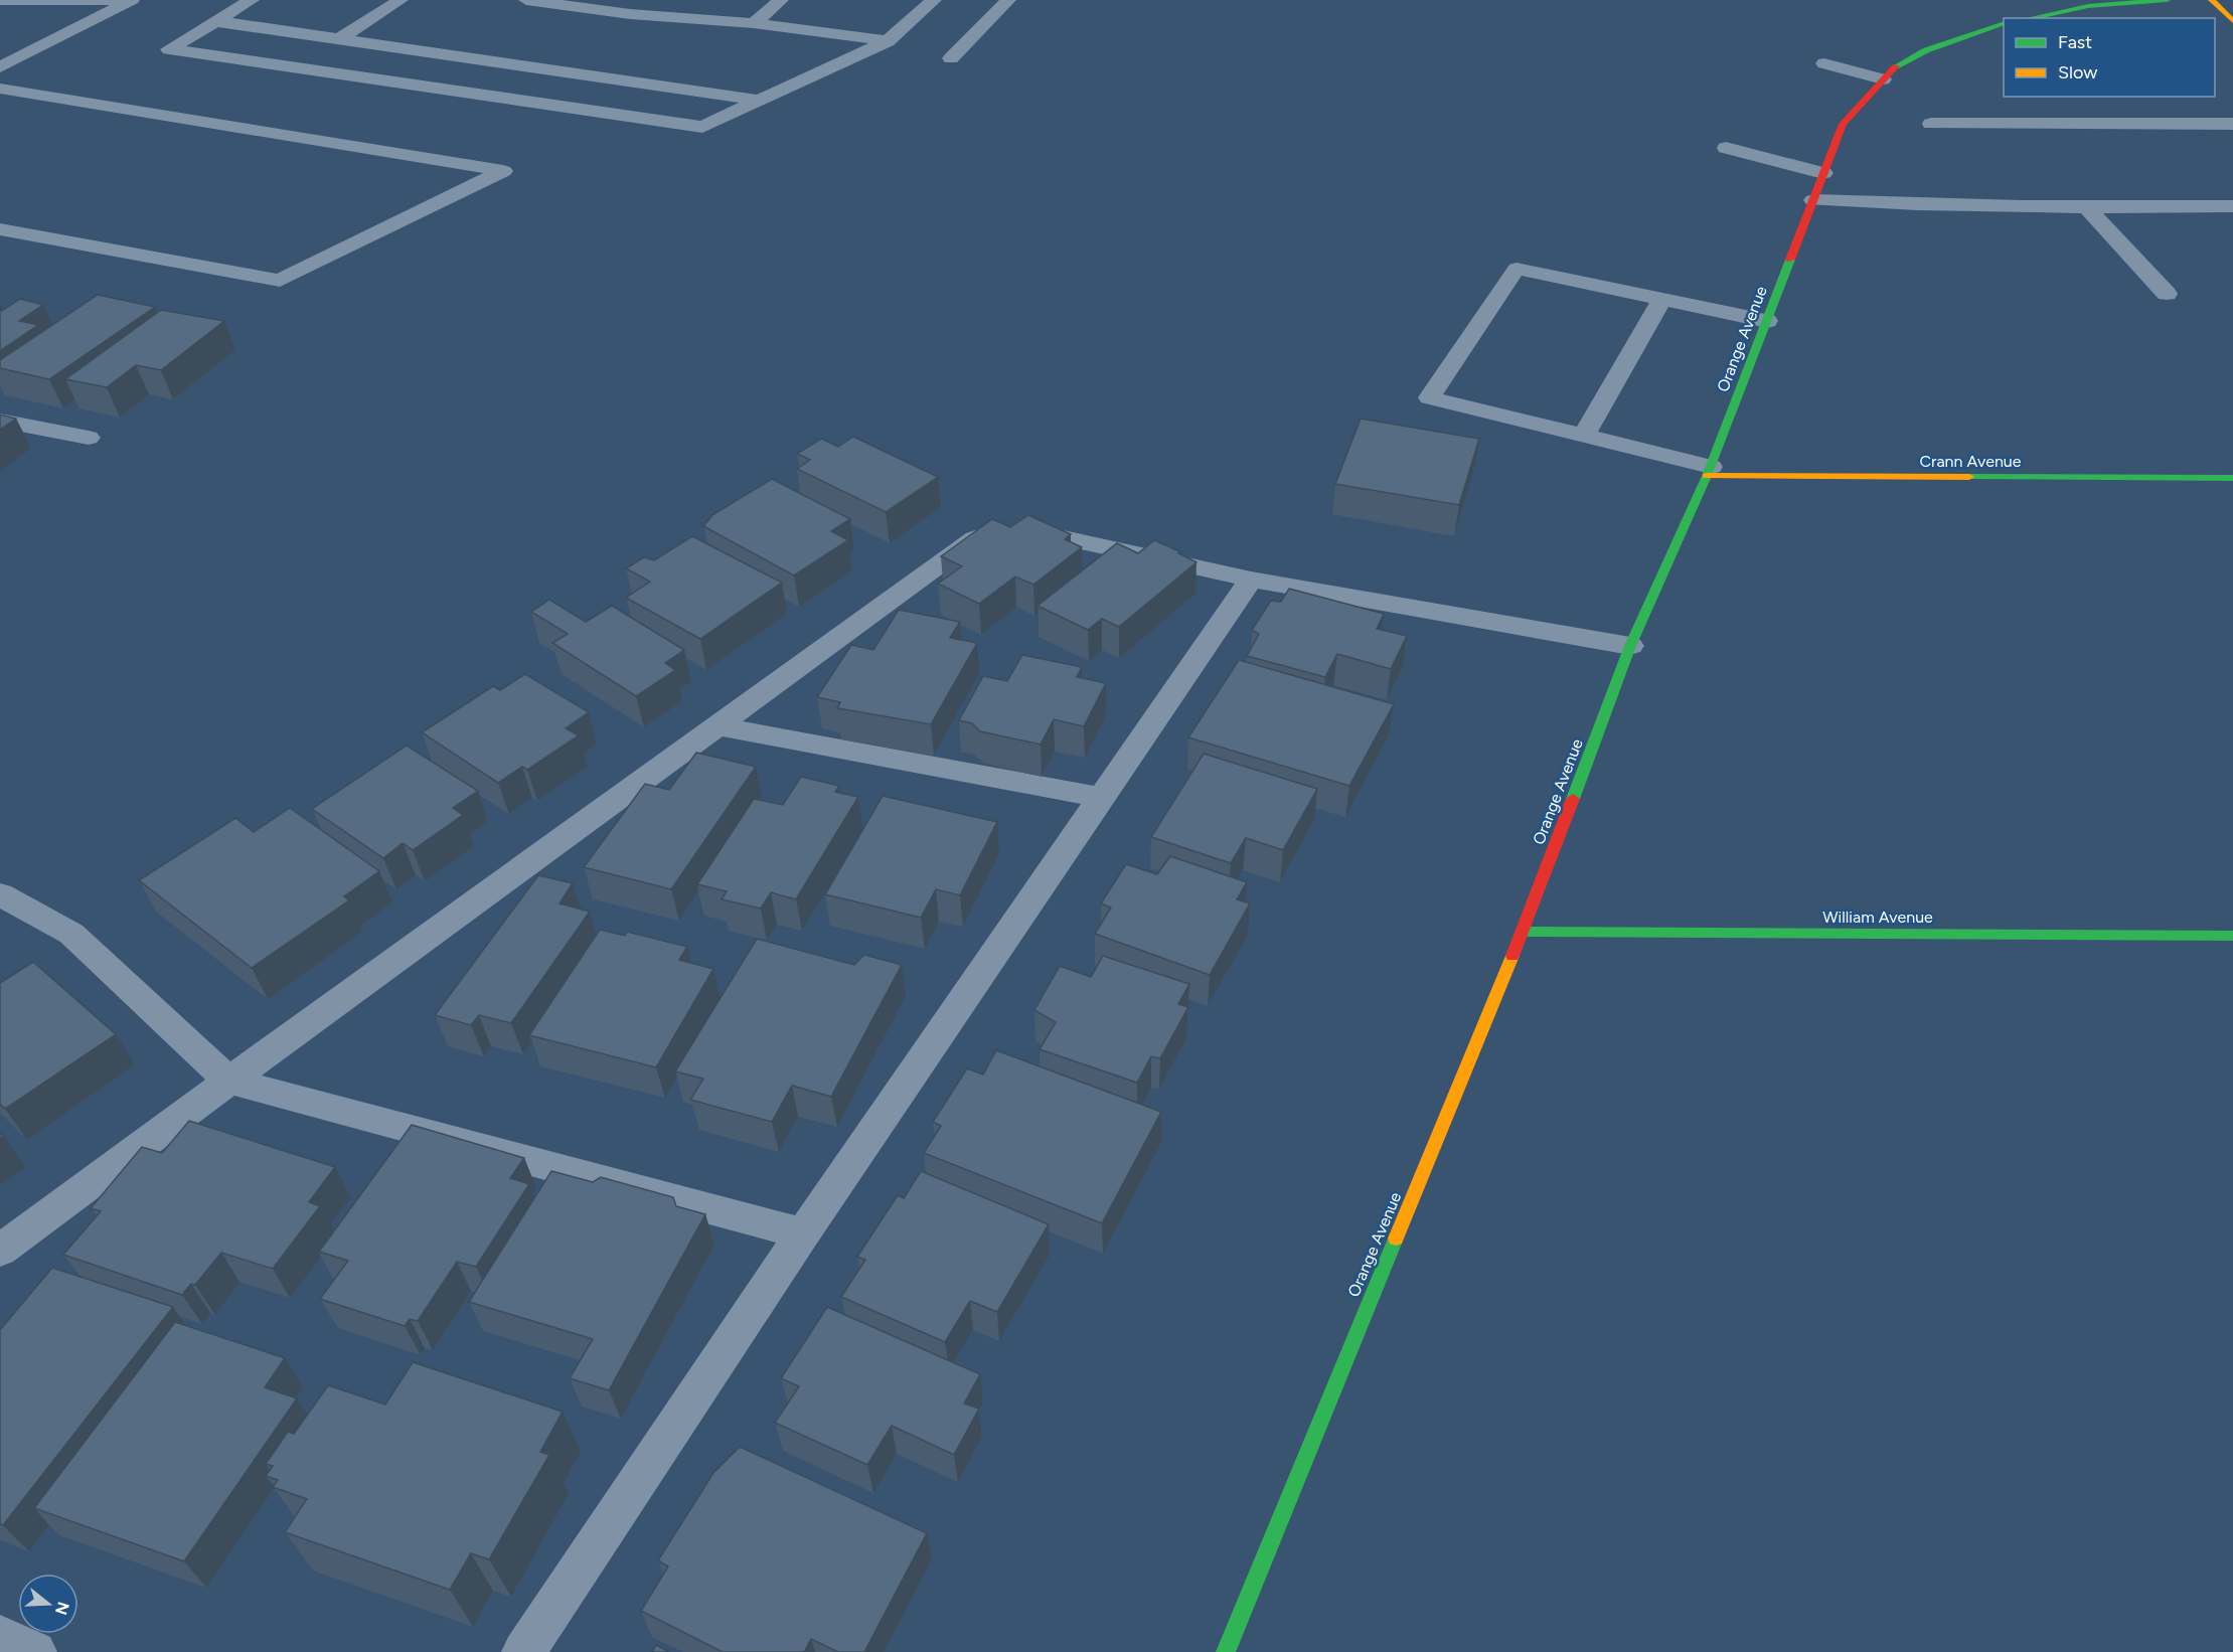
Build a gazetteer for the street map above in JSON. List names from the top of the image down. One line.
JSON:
{"streets":{"main road":["Orange Avenue","Crann Avenue","William Avenue"]},"crossings":[["Orange Avenue","Crann Avenue"],["Orange Avenue","William Avenue"]],"legend":["Fast","Slow"],"north":"right"}
